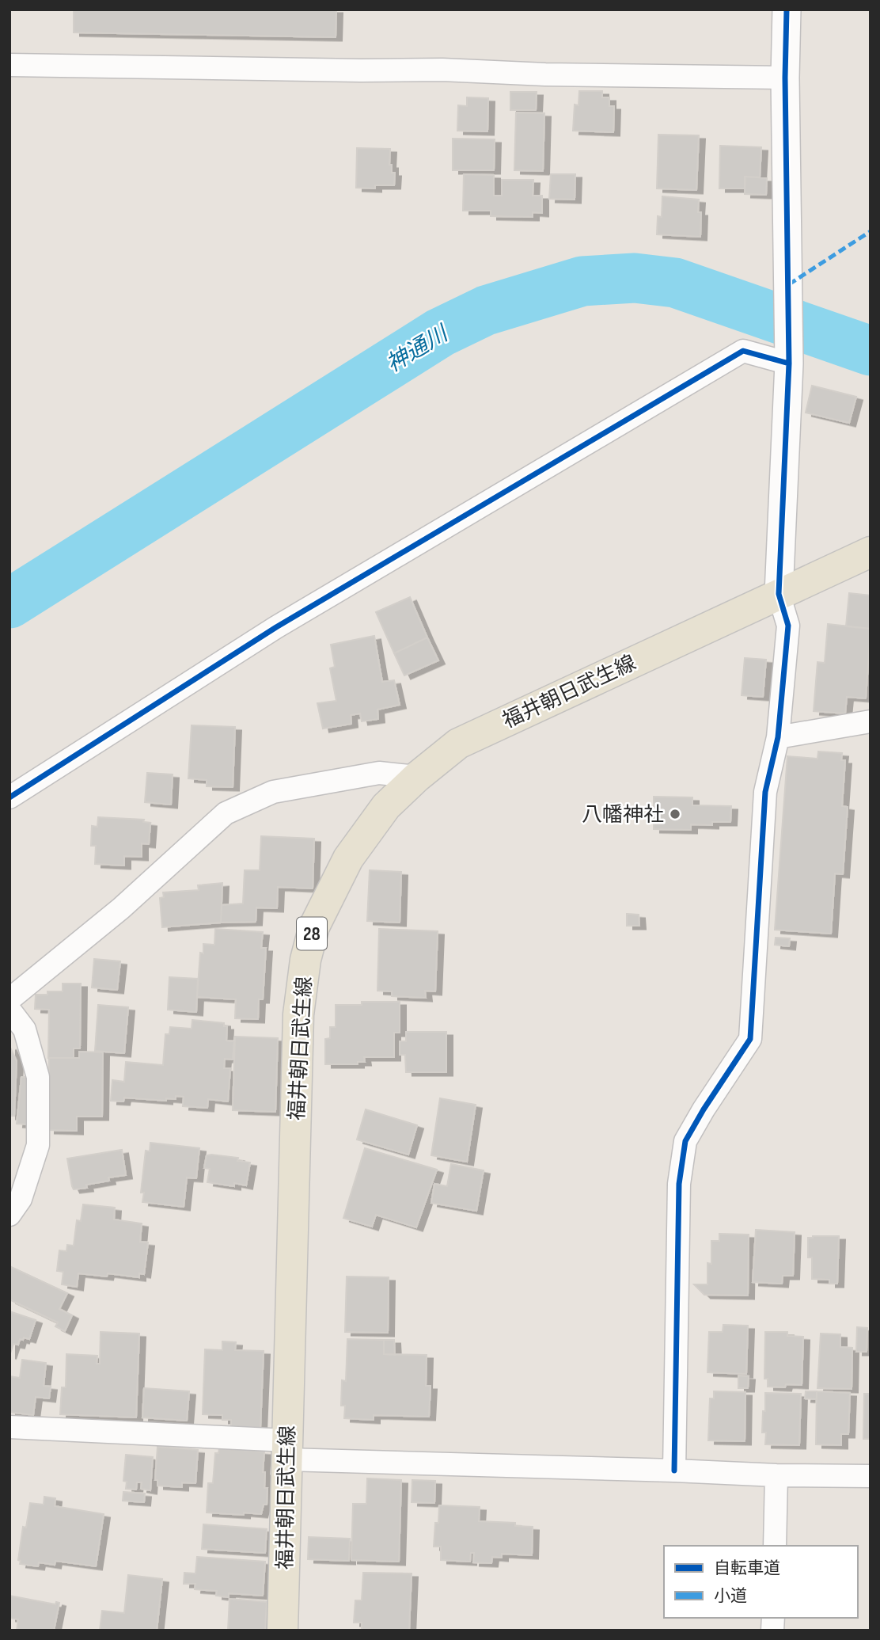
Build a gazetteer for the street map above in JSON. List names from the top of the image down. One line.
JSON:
{"streets":{"main road":["福井朝日武生線","28"]},"water":["神通川"],"places":["八幡神社"],"legend":["自転車道","小道"]}
